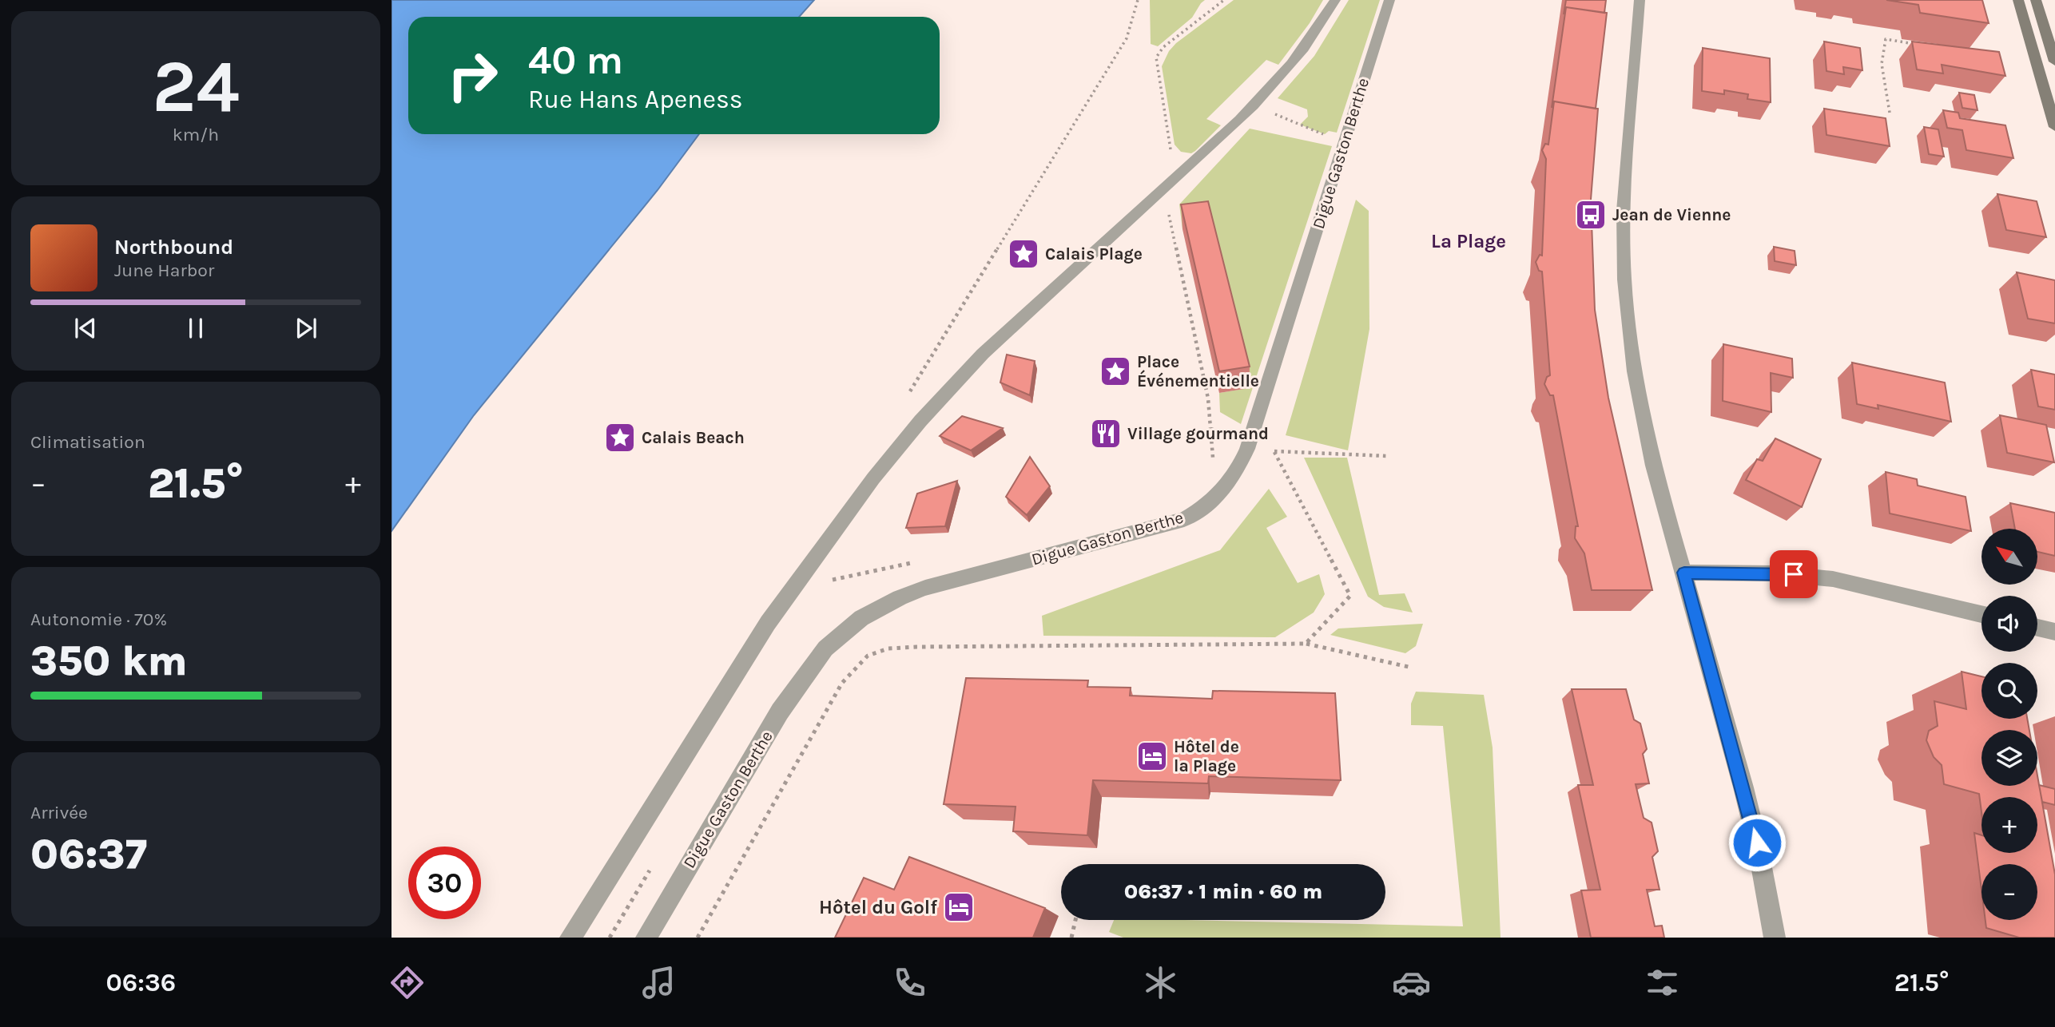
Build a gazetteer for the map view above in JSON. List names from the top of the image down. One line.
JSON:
{"streets":{"street":["Digue Gaston Berthe"]},"districts":["La Plage"],"places":{"bus stop":["Jean de Vienne"],"place":["Calais Plage","Place Événementielle","Calais Beach"],"restaurant":["Village gourmand"],"hotel":["Hôtel de la Plage","Hôtel du Golf"]},"north":"top left","page":{"tile":[["24","km/h"],"Climatisation",["Autonomie · 70%","350 km"],["Arrivée","06:37"]],"turn":["40 m","Rue Hans Apeness"],"song":["Northbound","June Harbor"],"heat":["−","21.5°","+"],"map_buttons":["+","−"],"limit":"30","trip":"06:37 · 1 min · 60 m","tabs":["06:36","21.5°"]}}
